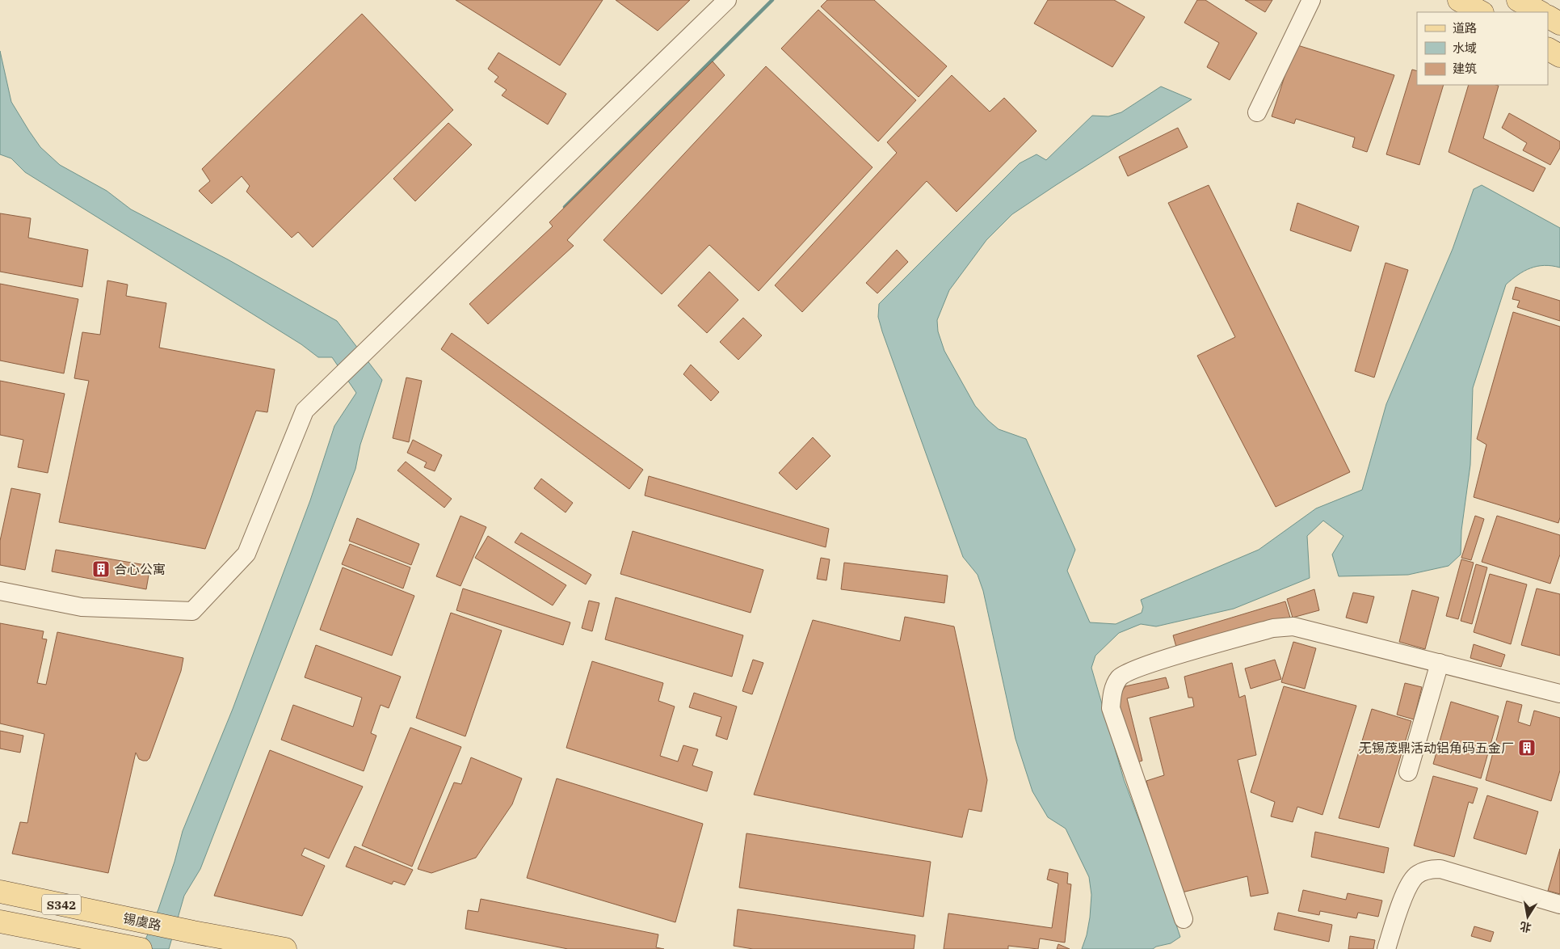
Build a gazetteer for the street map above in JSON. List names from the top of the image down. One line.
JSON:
{"streets":{"main road":["S342","锡虞路"]},"places":{"building":["合心公寓","无锡茂鼎活动铝角码五金厂"]},"legend":["道路","水域","建筑"],"north":"bottom"}
